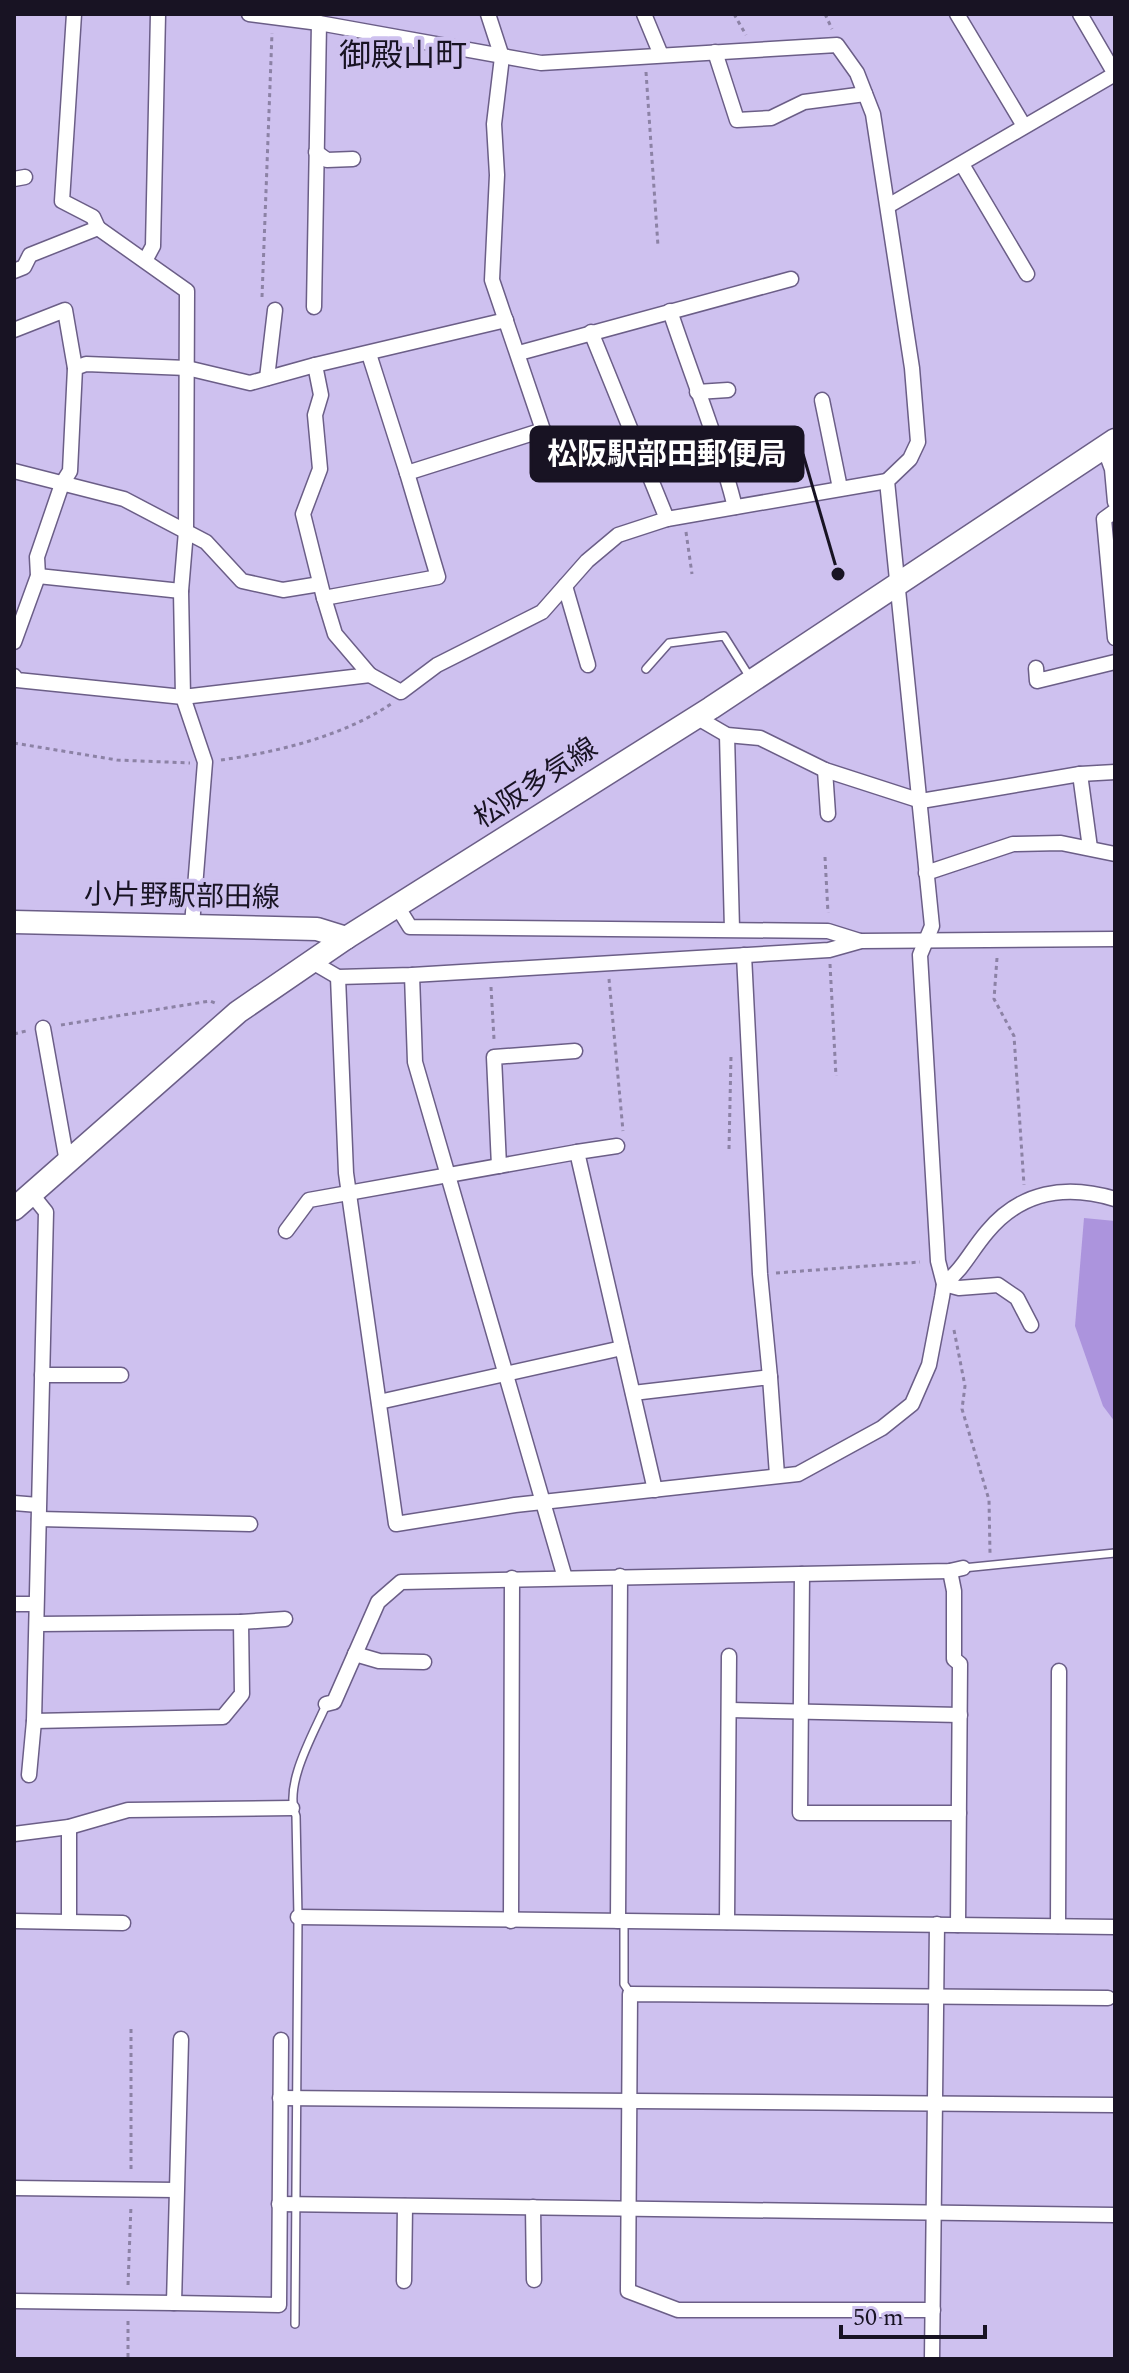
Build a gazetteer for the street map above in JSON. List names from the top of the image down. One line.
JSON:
{"streets":{"main road":["松阪多気線","小片野駅部田線"]},"crossings":[["松阪多気線","小片野駅部田線"]],"districts":["御殿山町"],"places":["松阪駅部田郵便局"],"scale_bar":"50 m"}
